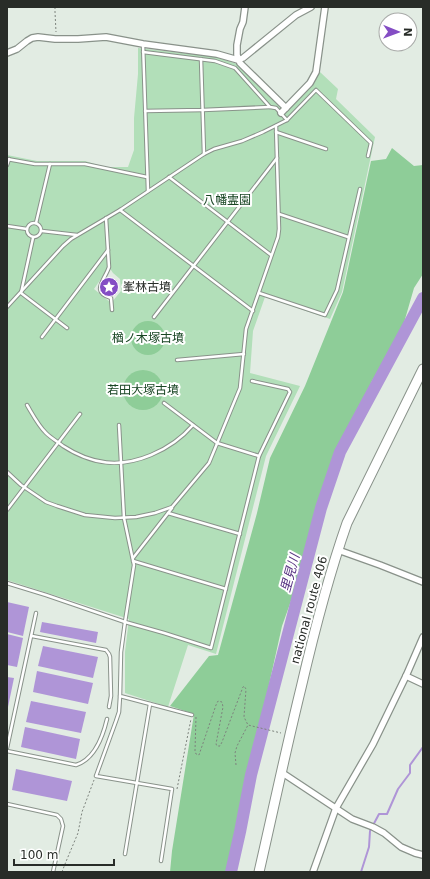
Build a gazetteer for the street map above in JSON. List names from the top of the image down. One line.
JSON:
{"streets":{"highway":["national route 406"]},"water":["里見川"],"parks":["八幡霊園","楢ノ木塚古墳","若田大塚古墳"],"places":{"place":["峯林古墳"]},"scale_bar":"100 m","north":"right"}
